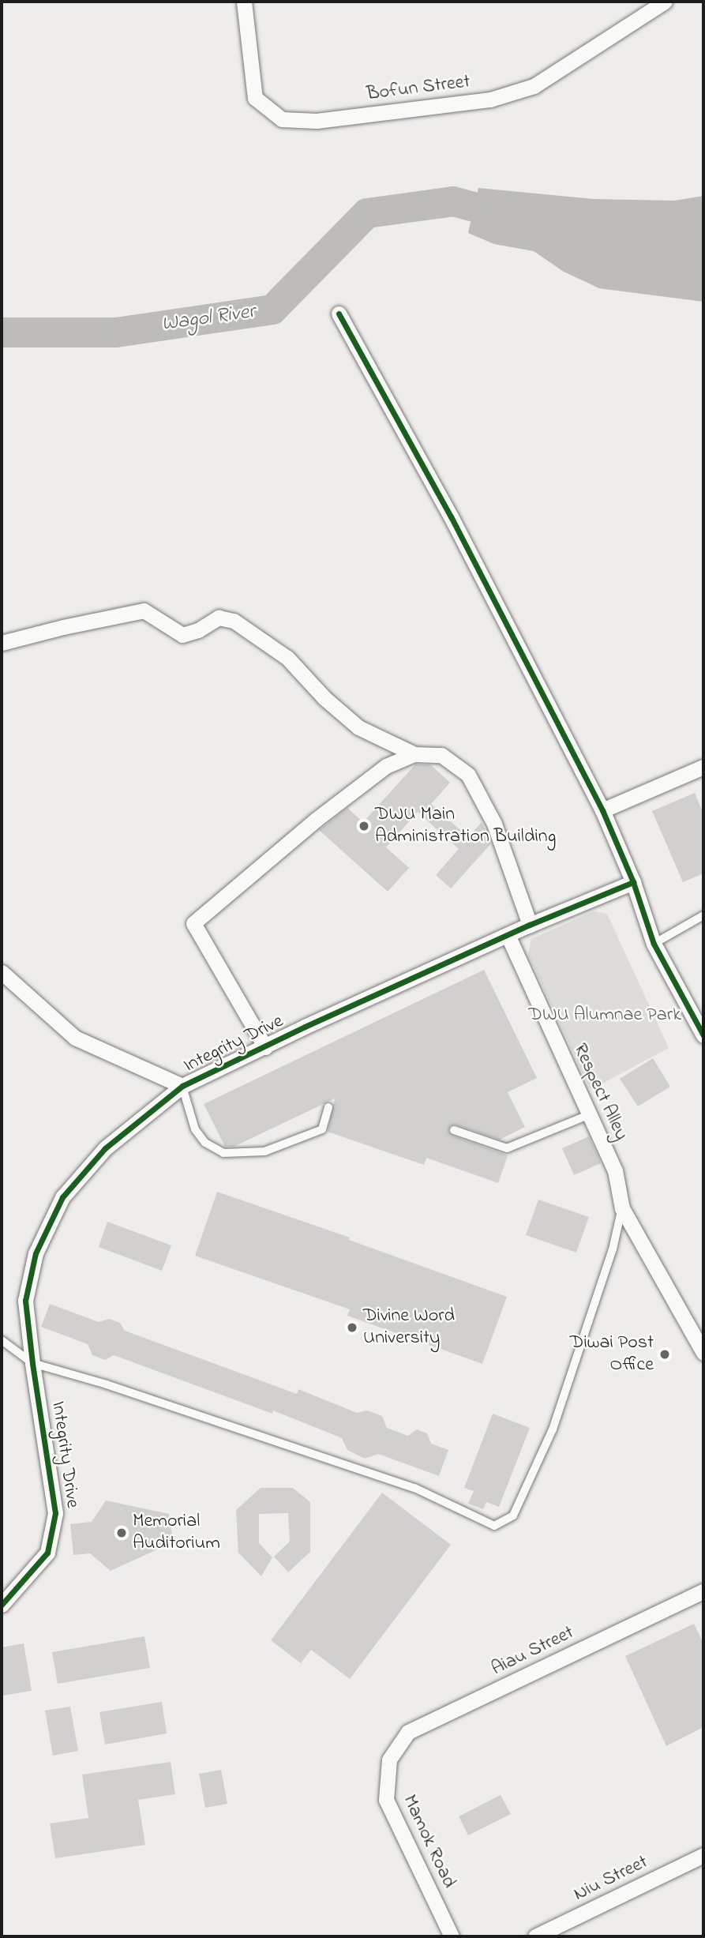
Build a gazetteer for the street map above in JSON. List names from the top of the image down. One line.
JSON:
{"streets":{"street":["Bofun Street","Integrity Drive","Respect Alley","Aiau Street","Mamok Road","Niu Street"]},"crossings":[["Integrity Drive","Respect Alley"],["Aiau Street","Mamok Road"]],"water":["Wagol River"],"parks":["DWU Alumnae Park"],"places":["DWU Main Administration Building","Divine Word University","Diwai Post Office","Memorial Auditorium"]}
